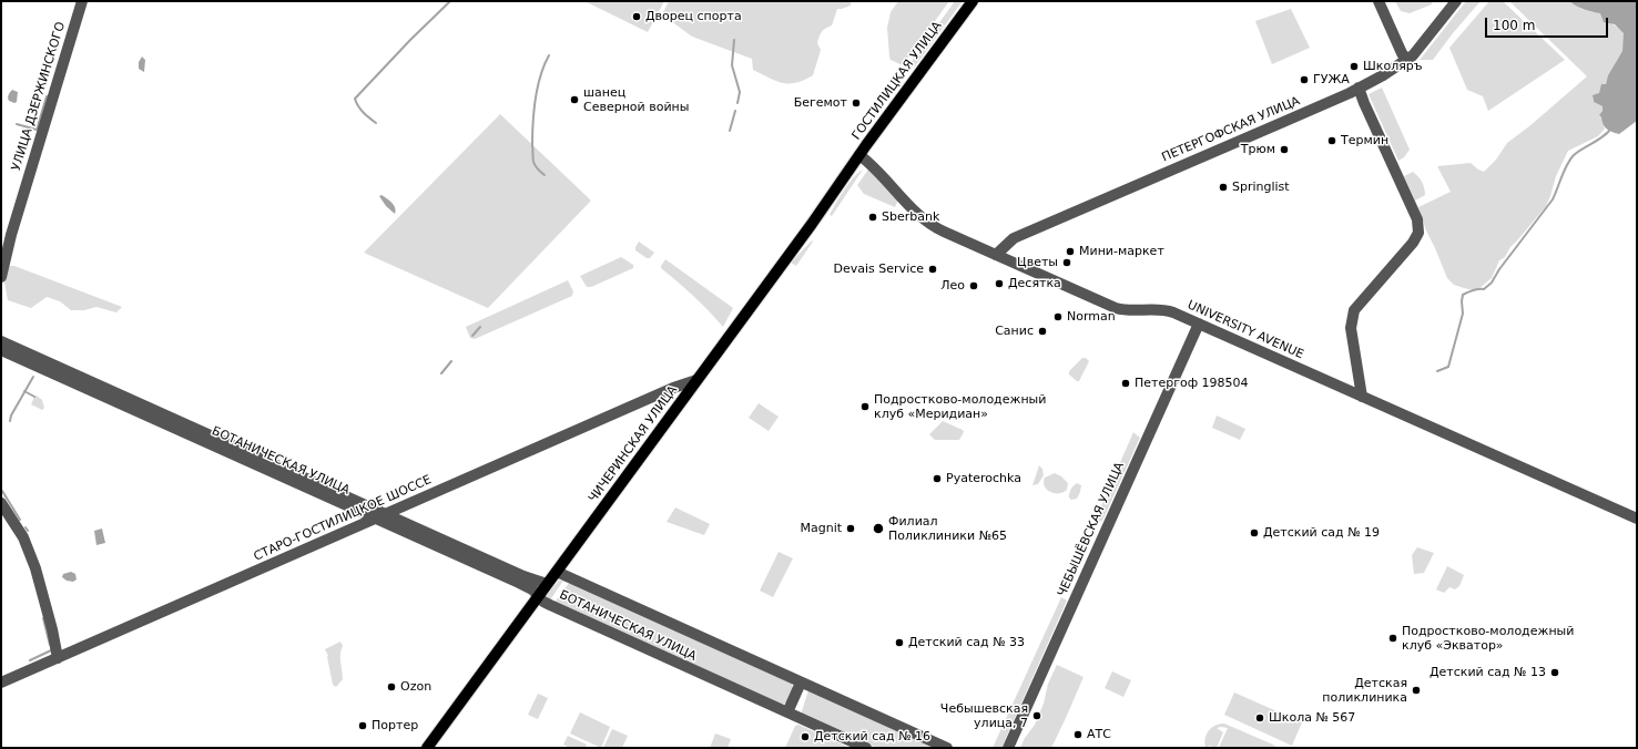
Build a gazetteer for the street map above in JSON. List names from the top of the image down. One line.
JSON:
{"streets":{"main road":["ГОСТИЛИЦКАЯ УЛИЦА","ЧИЧЕРИНСКАЯ УЛИЦА"],"street":["УЛИЦА ДЗЕРЖИНСКОГО","ПЕТЕРГОФСКАЯ УЛИЦА","UNIVERSITY AVENUE","БОТАНИЧЕСКАЯ УЛИЦА","СТАРО-ГОСТИЛИЦКОЕ ШОССЕ","ЧЕБЫШЁВСКАЯ УЛИЦА"]},"crossings":[["ГОСТИЛИЦКАЯ УЛИЦА","UNIVERSITY AVENUE"],["ГОСТИЛИЦКАЯ УЛИЦА","ЧИЧЕРИНСКАЯ УЛИЦА"],["ПЕТЕРГОФСКАЯ УЛИЦА","UNIVERSITY AVENUE"],["UNIVERSITY AVENUE","ЧИЧЕРИНСКАЯ УЛИЦА"],["UNIVERSITY AVENUE","ЧЕБЫШЁВСКАЯ УЛИЦА"],["ЧИЧЕРИНСКАЯ УЛИЦА","БОТАНИЧЕСКАЯ УЛИЦА"],["ЧИЧЕРИНСКАЯ УЛИЦА","СТАРО-ГОСТИЛИЦКОЕ ШОССЕ"],["БОТАНИЧЕСКАЯ УЛИЦА","СТАРО-ГОСТИЛИЦКОЕ ШОССЕ"]],"places":["Дворец спорта","Школяръ","ГУЖА","шанец Северной войны","Бегемот","Термин","Трюм","Springlist","Sberbank","Мини-маркет","Цветы","Devais Service","Десятка","Лео","Norman","Санис","Петергоф 198504","Подростково-молодежный клуб «Меридиан»","Pyaterochka","Magnit","Филиал Поликлиники №65","Детский сад № 19","Подростково-молодежный клуб «Экватор»","Детский сад № 33","Детский сад № 13","Ozon","Детская поликлиника","Чебышевская улица, 7","Школа № 567","Портер","АТС","Детский сад № 16"],"scale_bar":"100 m"}
